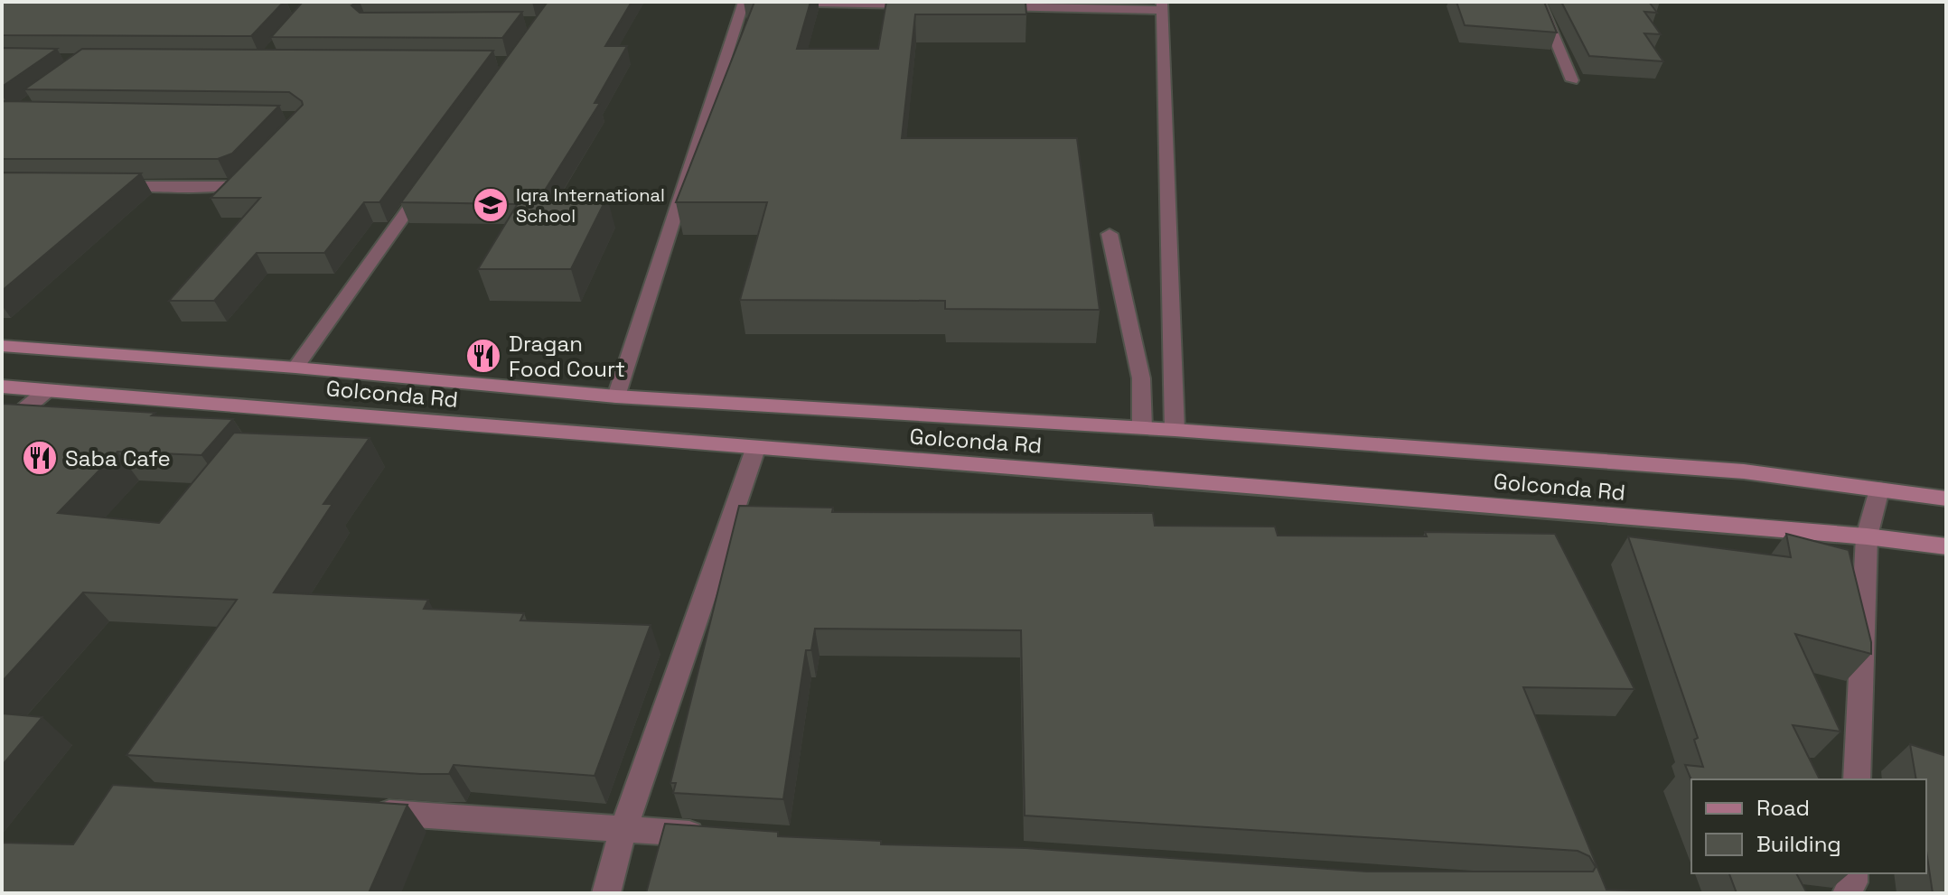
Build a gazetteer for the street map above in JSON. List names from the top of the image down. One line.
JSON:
{"streets":{"main road":["Golconda Rd"]},"places":{"school or university":["Iqra International School"],"restaurant":["Dragan Food Court","Saba Cafe"]},"legend":["Road","Building"]}
